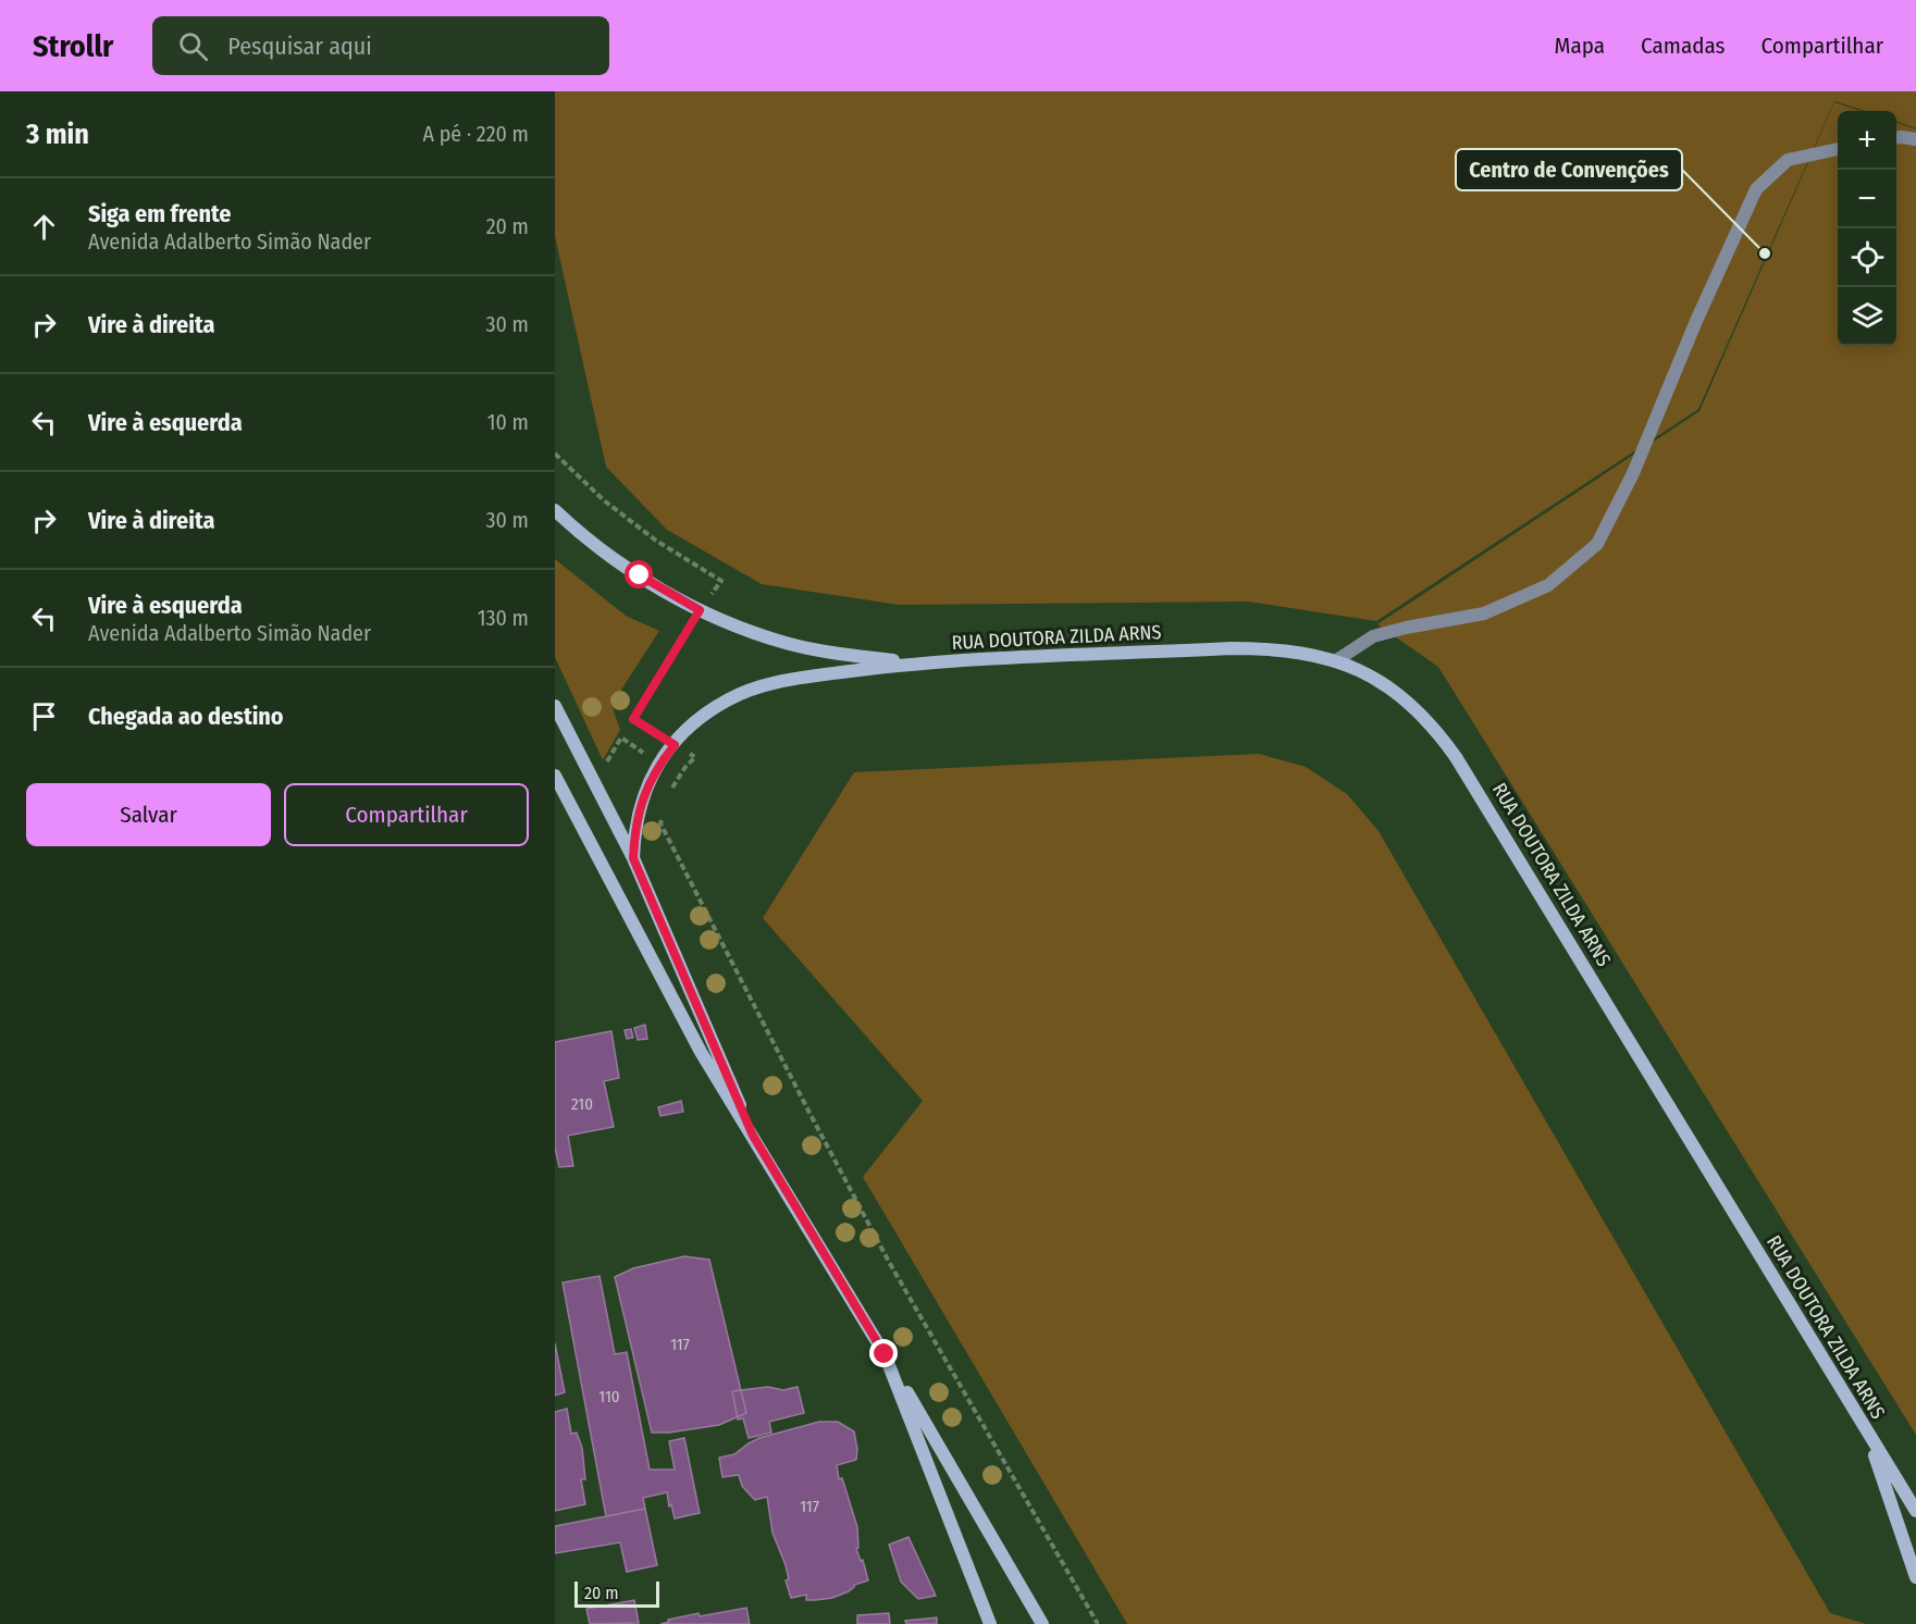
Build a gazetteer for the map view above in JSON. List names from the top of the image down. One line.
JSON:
{"streets":{"main road":["RUA DOUTORA ZILDA ARNS"]},"places":["Centro de Convenções"],"house_numbers":["210","117","110","117"],"scale_bar":"20 m","page":{"header":"Strollr","search":"Pesquisar aqui","nav":["Mapa","Camadas","Compartilhar"],"heading":["3 min","A pé · 220 m"],"map_buttons":["+","−"],"list":[["Siga em frente","Avenida Adalberto Simão Nader","20 m"],["Vire à direita","30 m"],["Vire à esquerda","10 m"],["Vire à direita","30 m"],["Vire à esquerda","Avenida Adalberto Simão Nader","130 m"],"Chegada ao destino"],"buttons":["Salvar","Compartilhar"],"scale":"20 m"}}
